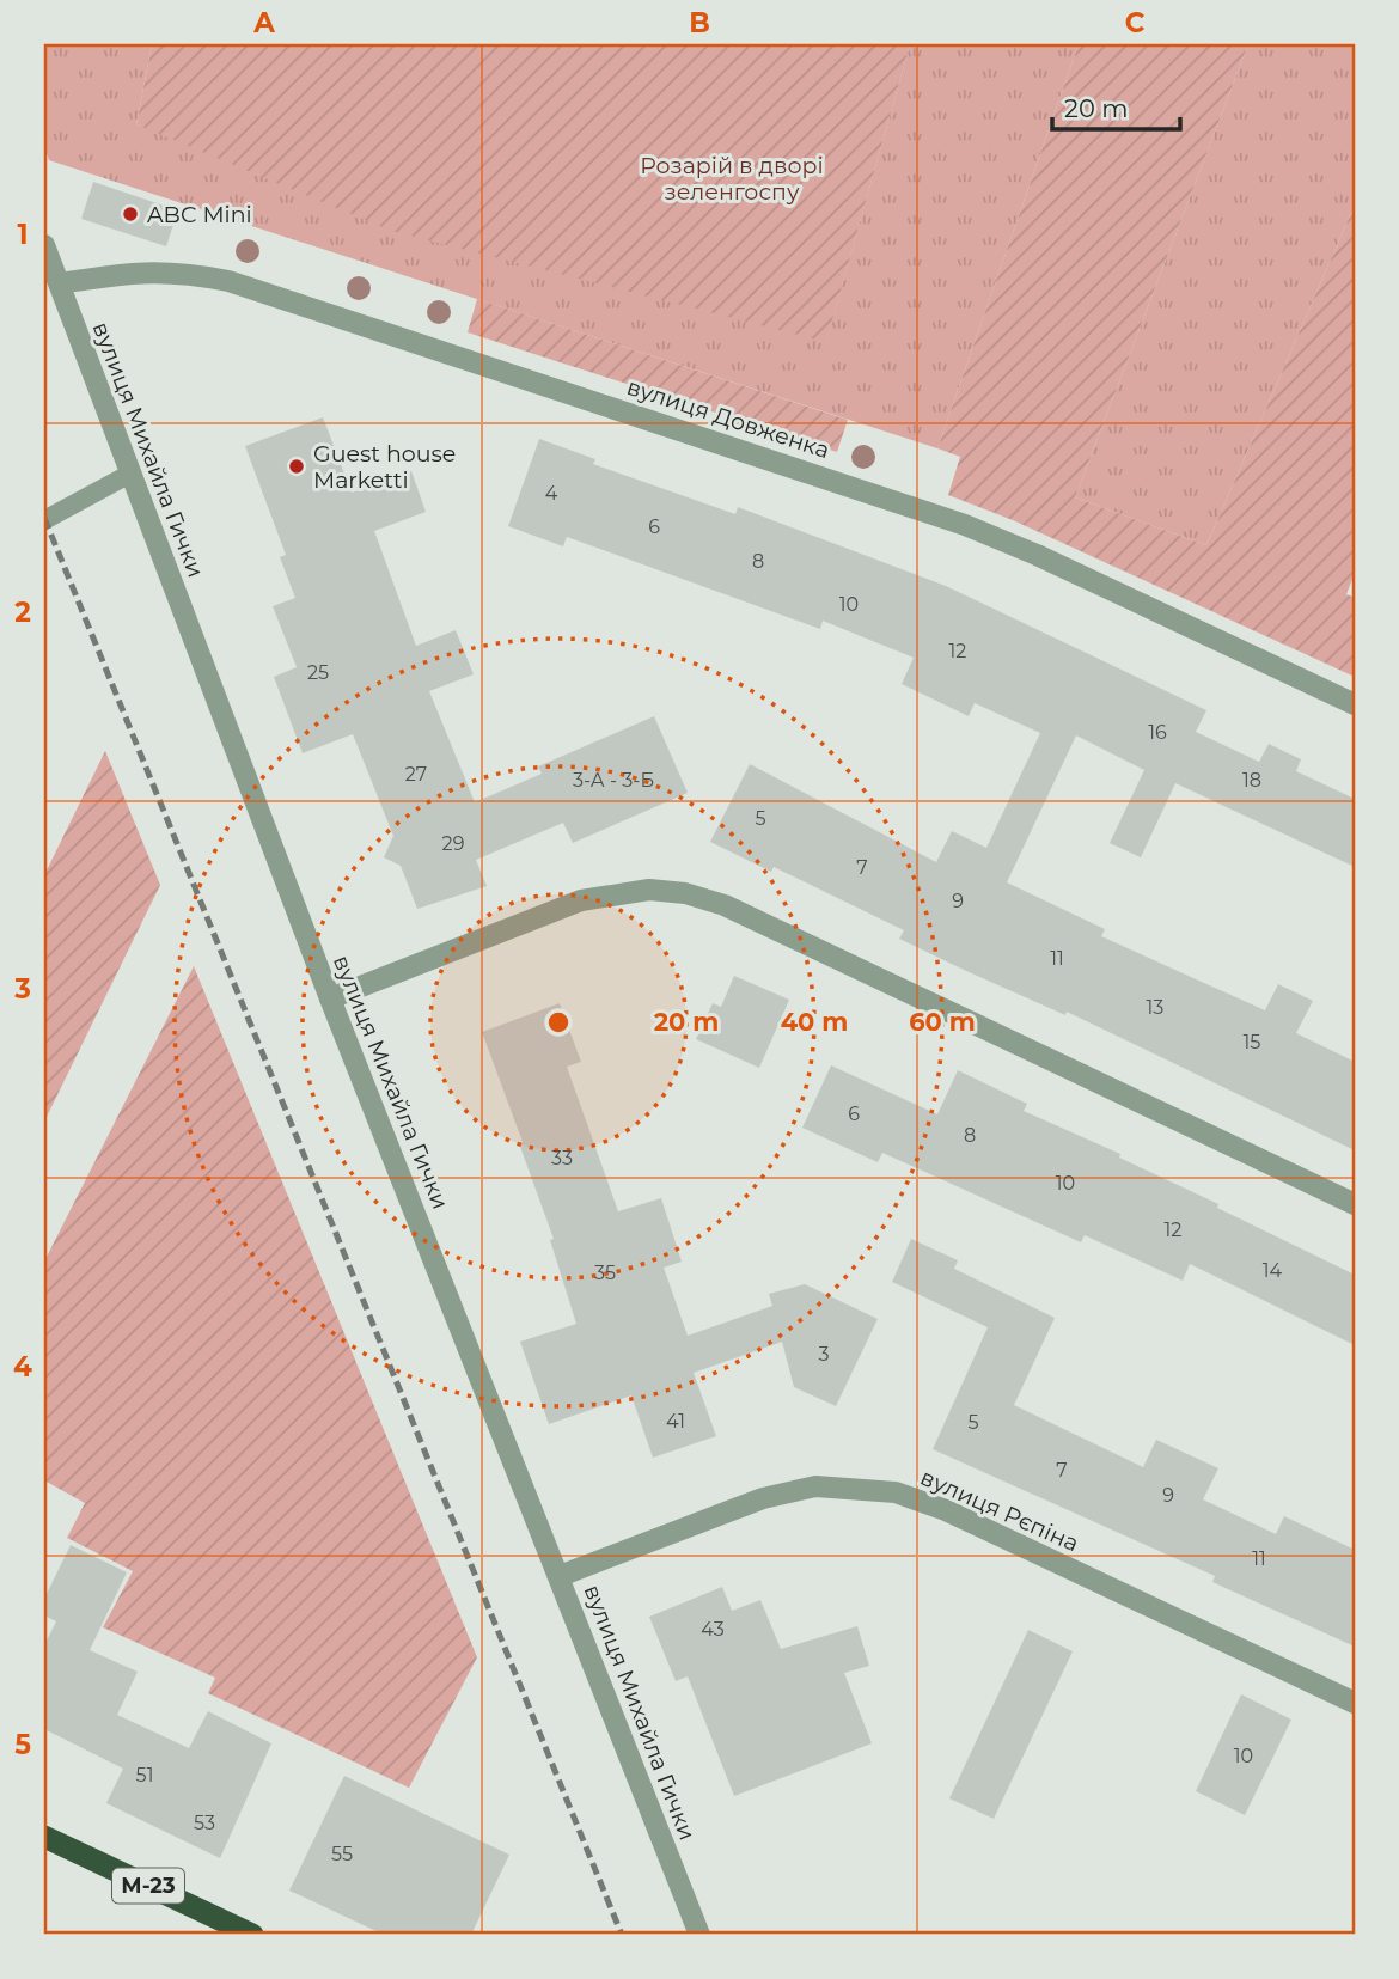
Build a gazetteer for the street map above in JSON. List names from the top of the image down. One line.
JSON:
{"streets":{"highway":["М-23"],"street":["вулиця Довженка","вулиця Михайла Гички","вулиця Рєпіна"]},"crossings":[["вулиця Довженка","вулиця Михайла Гички"],["вулиця Михайла Гички","вулиця Рєпіна"]],"parks":["Розарій в дворі зеленгоспу"],"places":["ABC Mini","Guest house Marketti"],"house_numbers":["4","6","8","10","12","25","16","27","3-А - 3-Б","18","5","29","7","9","11","13","15","6","8","33","10","12","14","35","3","41","5","7","9","11","43","10","51","53","55"],"scale_bar":"20 m","grid":{"columns":["A","B","C"],"rows":["1","2","3","4","5"]},"rings":["20 m","40 m","60 m"]}
